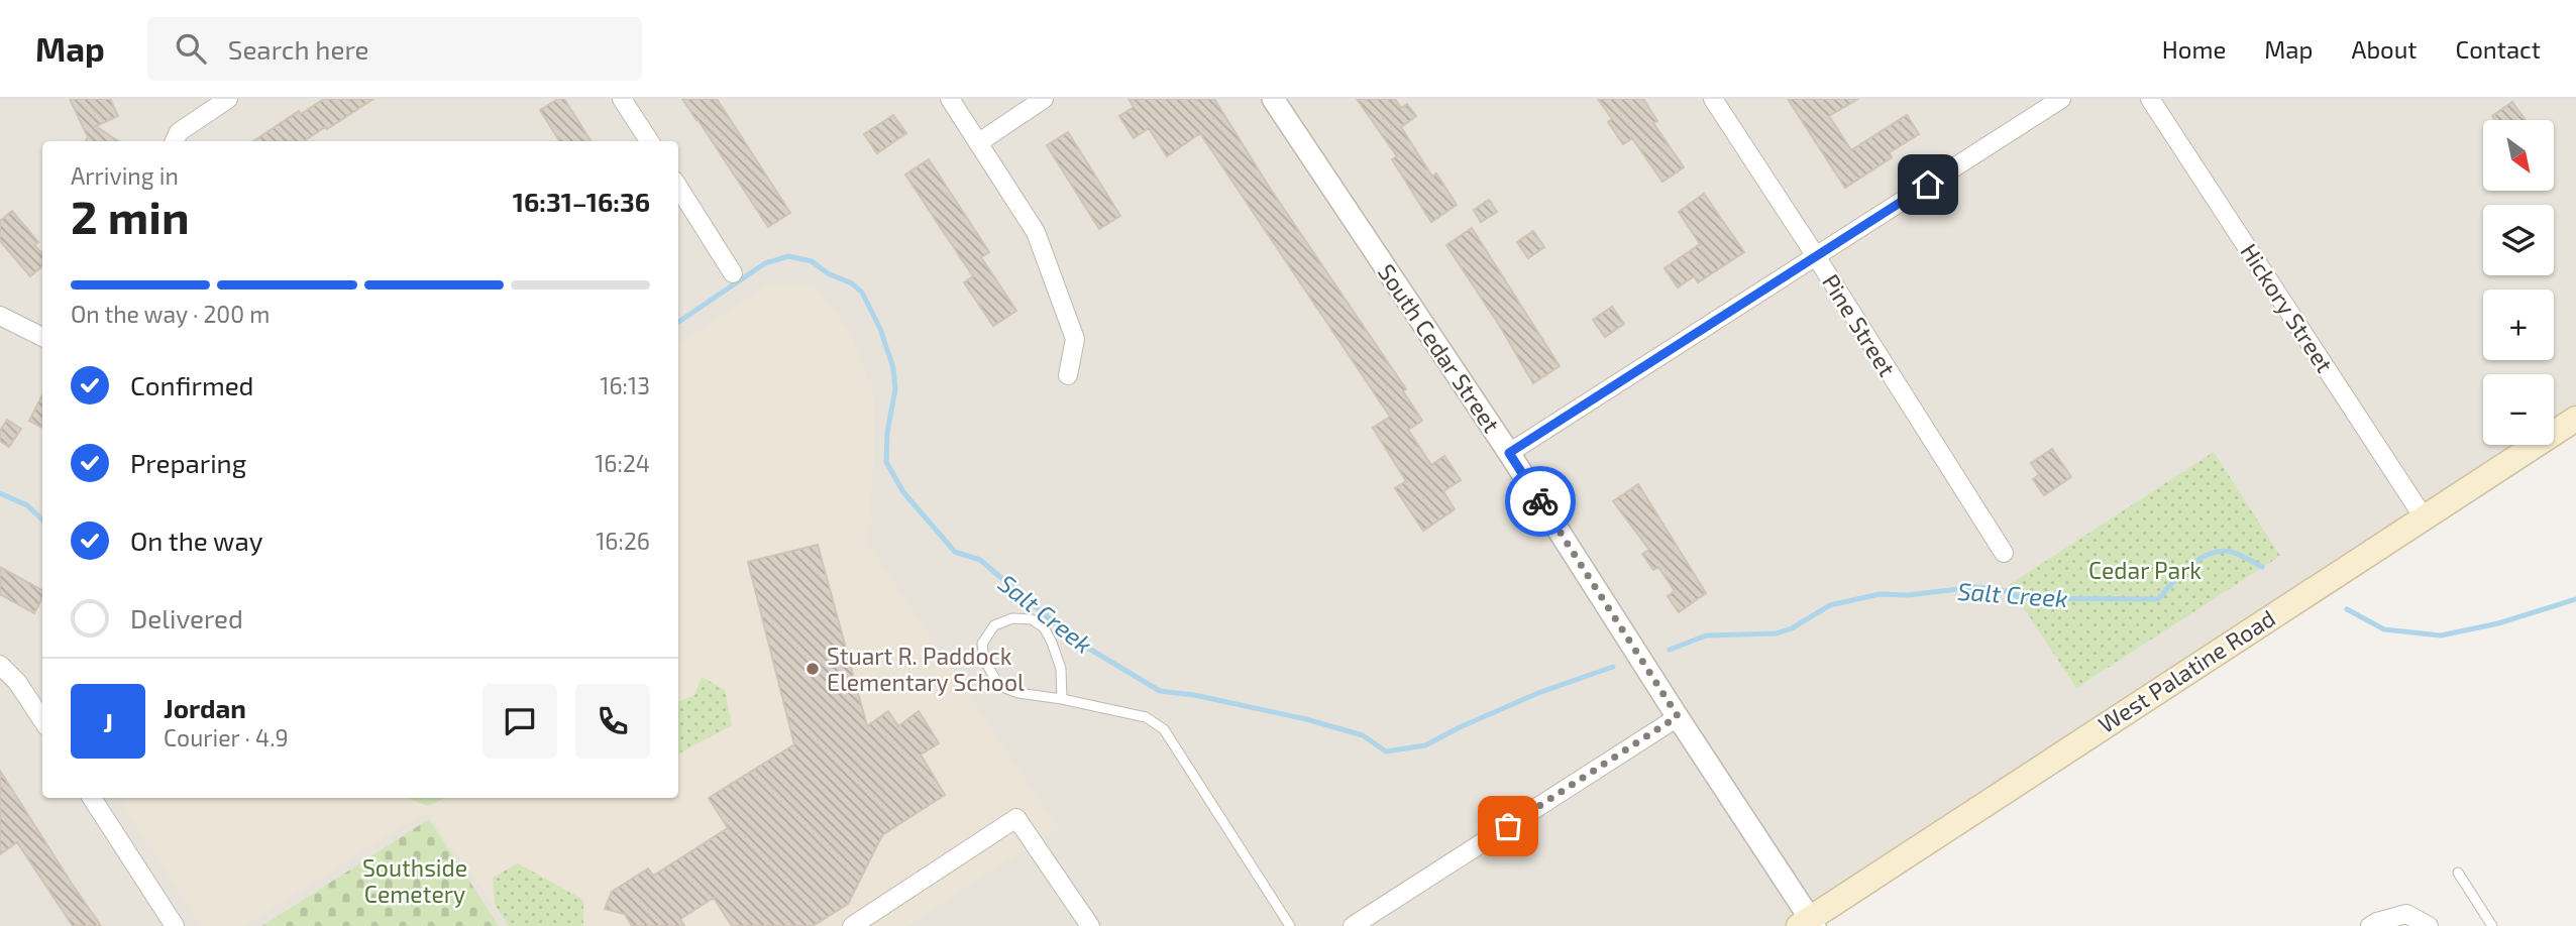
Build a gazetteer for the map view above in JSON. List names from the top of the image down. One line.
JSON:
{"streets":{"main road":["West Palatine Road"],"street":["Hickory Street","Pine Street","South Cedar Street"]},"crossings":[["Hickory Street","West Palatine Road"],["South Cedar Street","West Palatine Road"]],"water":["Salt Creek"],"parks":["Cedar Park","Southside Cemetery"],"places":["Stuart R. Paddock Elementary School"],"north":"bottom right","page":{"header":"Map","search":"Search here","nav":["Home","Map","About","Contact"],"map_buttons":["+","−"],"heading":["2 min","Arriving in","16:31–16:36"],"panel":["Jordan","Courier · 4.9"],"bar":"On the way · 200 m","list":[["Confirmed","16:13"],["Preparing","16:24"],["On the way","16:26"],"Delivered"],"round":"J"}}
